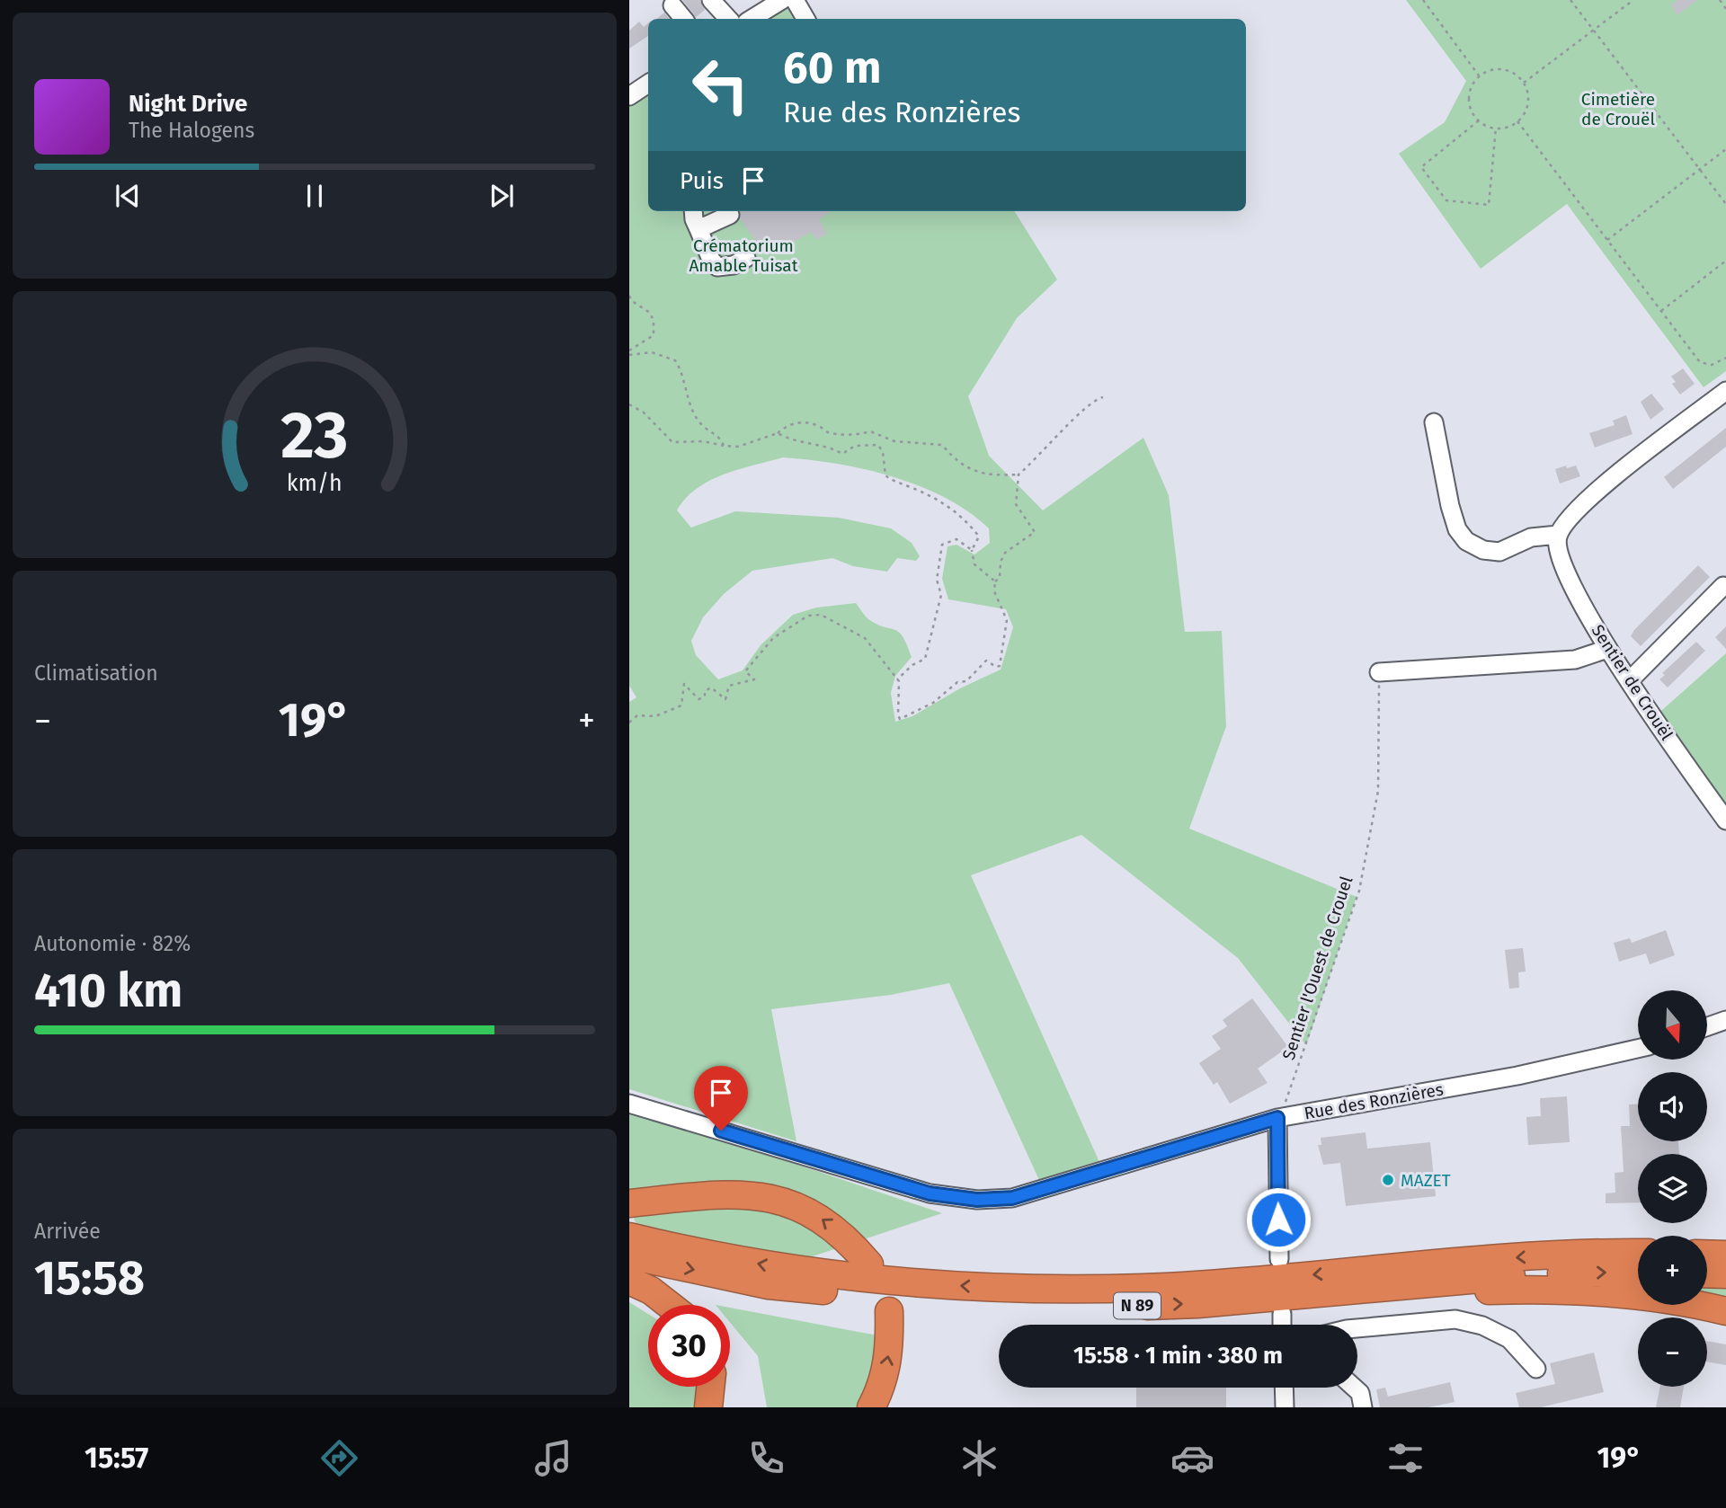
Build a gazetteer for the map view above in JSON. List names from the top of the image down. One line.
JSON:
{"streets":{"highway":["N 89"],"street":["Sentier de Crouël","Rue des Ronzières"],"path":["Sentier l'Ouest de Crouel"]},"crossings":[["Sentier l'Ouest de Crouel","Rue des Ronzières"]],"parks":["Cimetière de Crouël","Crématorium Amable Tuisat"],"places":["MAZET"],"north":"bottom","page":{"turn":["60 m","Rue des Ronzières"],"song":["Night Drive","The Halogens"],"then":"Puis","tile":["Climatisation",["Autonomie · 82%","410 km"],["Arrivée","15:58"]],"heat":["−","19°","+"],"map_buttons":["+","−"],"limit":"30","trip":"15:58 · 1 min · 380 m","tabs":["15:57","19°"],"gauge":["23","km/h"]}}
